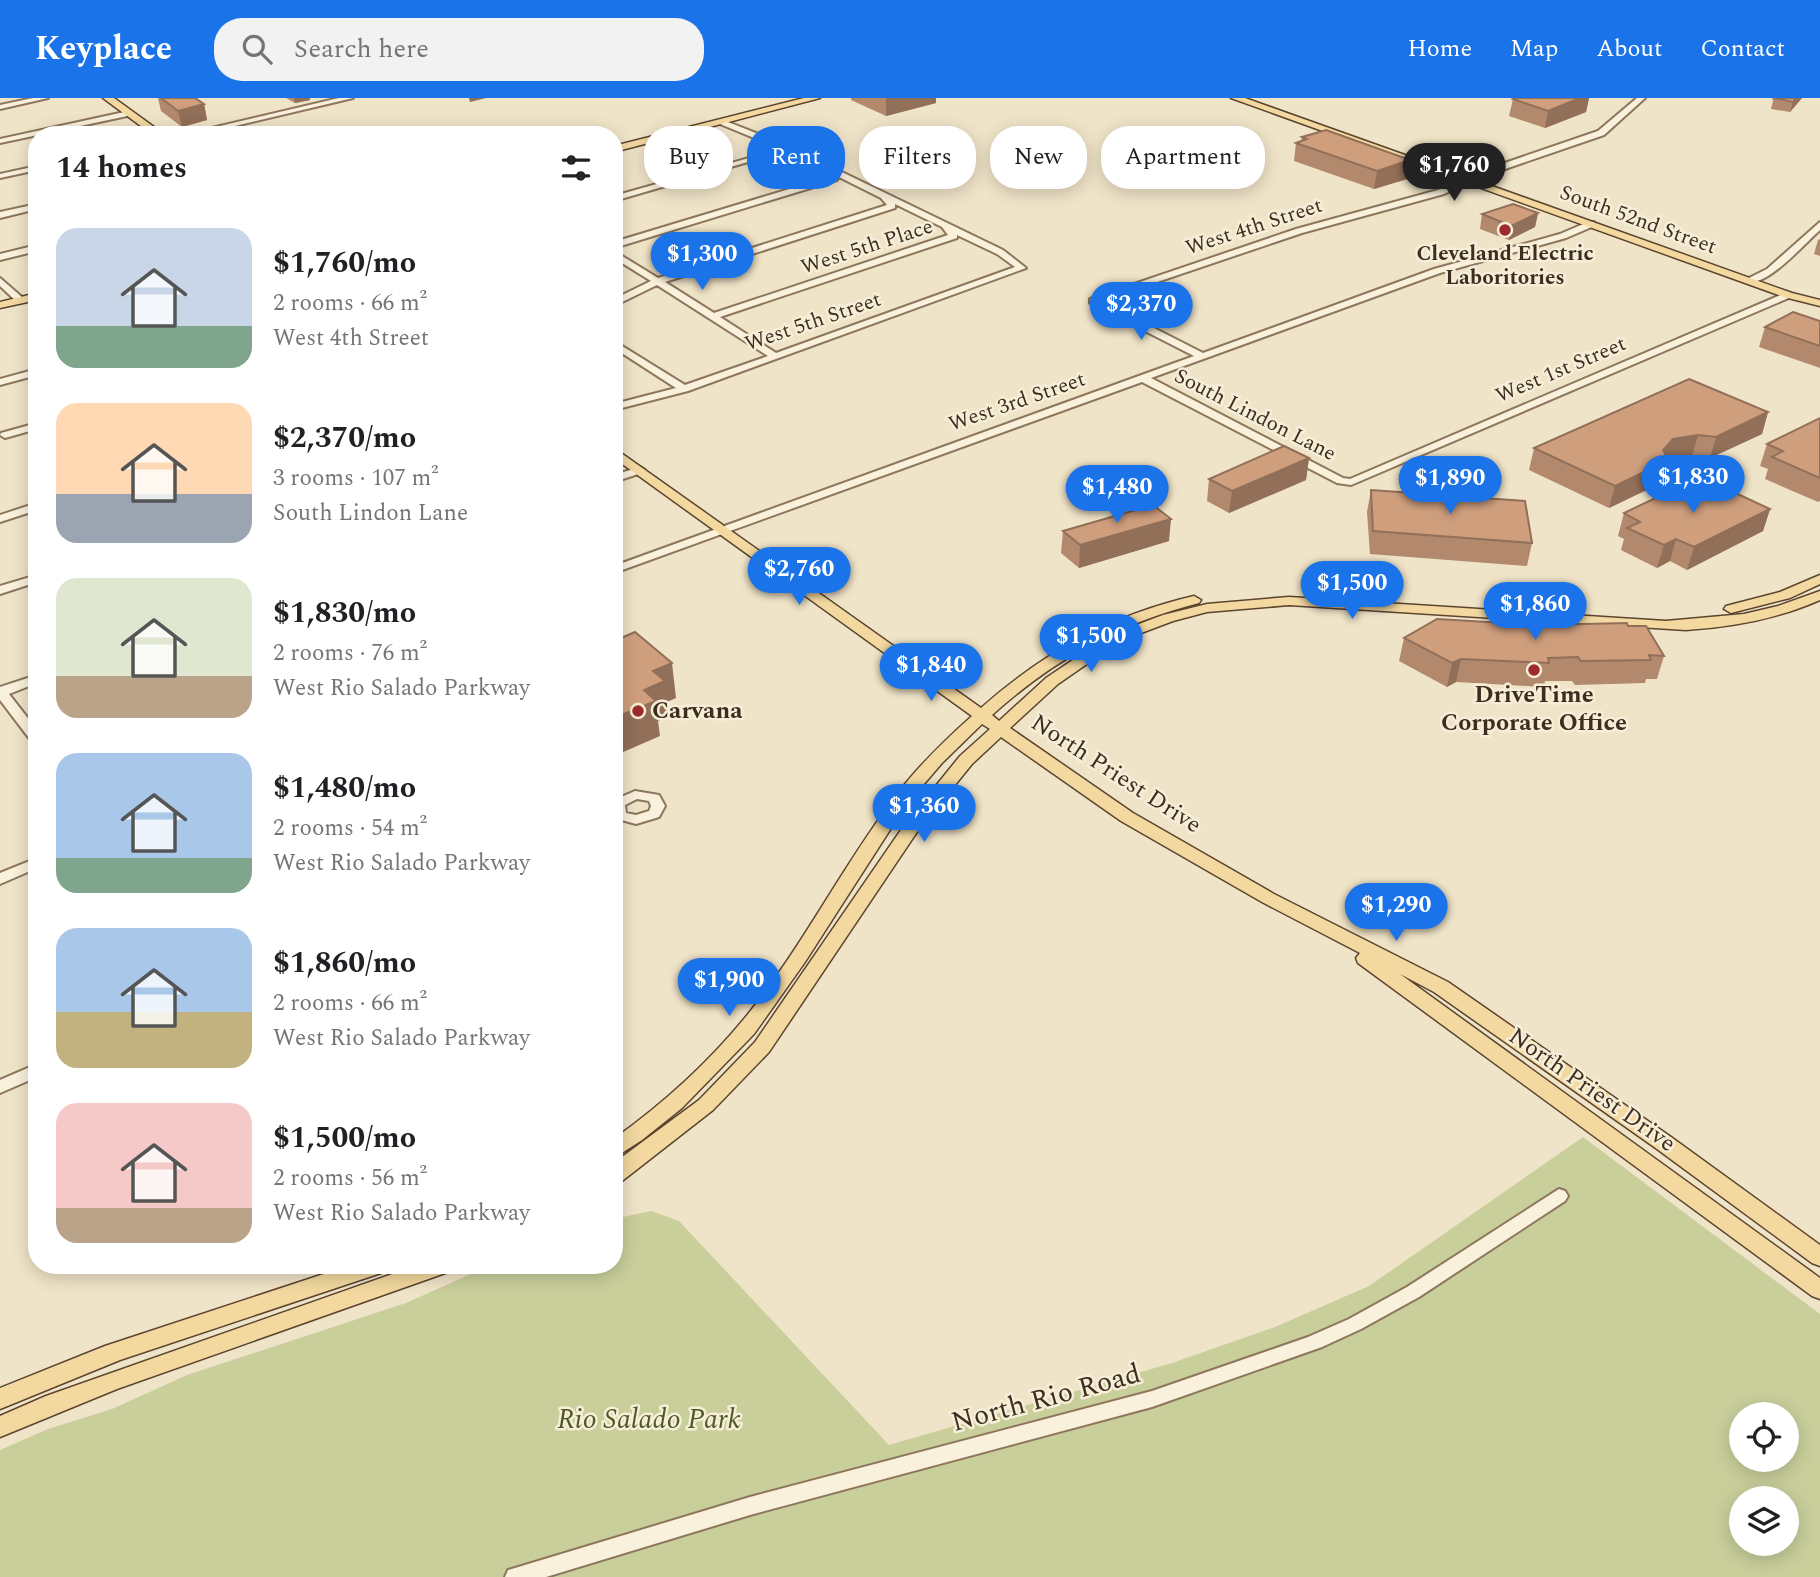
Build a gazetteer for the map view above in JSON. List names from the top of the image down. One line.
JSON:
{"streets":{"main road":["South 52nd Street","North Priest Drive"],"street":["West 4th Street","West 5th Place","West 5th Street","West 1st Street","West 3rd Street","South Lindon Lane","North Rio Road"]},"crossings":[["South 52nd Street","West 4th Street"],["South 52nd Street","West 1st Street"],["South 52nd Street","West 3rd Street"],["West 4th Street","South Lindon Lane"],["West 1st Street","South Lindon Lane"],["West 3rd Street","South Lindon Lane"],["West 3rd Street","North Priest Drive"]],"parks":["Rio Salado Park"],"places":["Cleveland Electric Laboritories","DriveTime Corporate Office","Carvana"],"page":{"header":"Keyplace","search":"Search here","nav":["Home","Map","About","Contact"],"chip":["Buy","Rent","Filters","New","Apartment"],"heading":"14 homes","price":["$1,760","$1,300","$2,370","$1,830","$1,890","$1,480","$2,760","$1,500","$1,860","$1,500","$1,840","$1,360","$1,290","$1,900"],"list":[{"name":"$1,760/mo","note":"2 rooms · 66 m² · West 4th Street"},{"name":"$2,370/mo","note":"3 rooms · 107 m² · South Lindon Lane"},{"name":"$1,830/mo","note":"2 rooms · 76 m² · West Rio Salado Parkway"},{"name":"$1,480/mo","note":"2 rooms · 54 m² · West Rio Salado Parkway"},{"name":"$1,860/mo","note":"2 rooms · 66 m² · West Rio Salado Parkway"},{"name":"$1,500/mo","note":"2 rooms · 56 m² · West Rio Salado Parkway"}]}}
